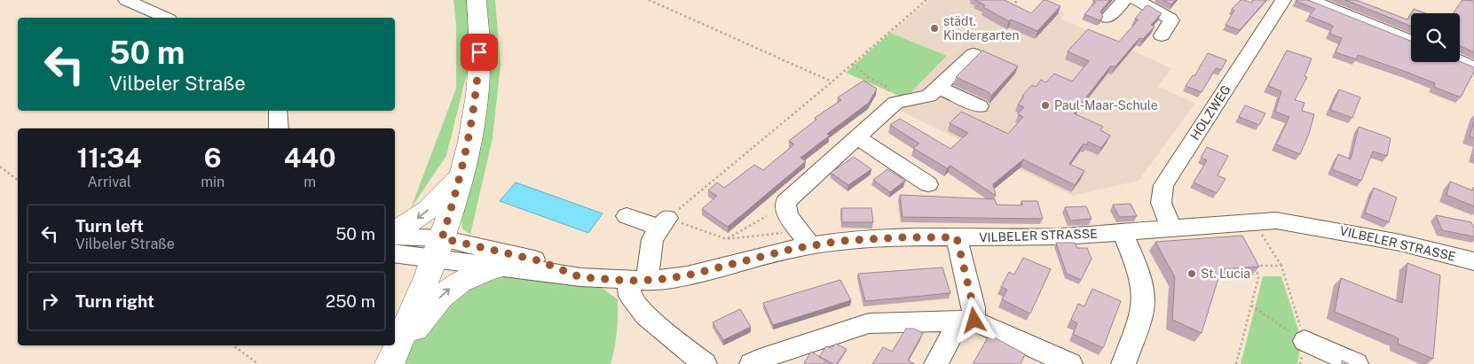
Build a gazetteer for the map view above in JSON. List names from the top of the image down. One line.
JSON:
{"streets":{"street":["HOLZWEG","VILBELER STRASSE"]},"crossings":[["HOLZWEG","VILBELER STRASSE"]],"places":["städt. Kindergarten","Paul-Maar-Schule","St. Lucia"],"page":{"turn":["50 m","Vilbeler Straße"],"eta":["11:34","Arrival","6","min","440","m"],"list":[{"name":"Turn left","note":"Vilbeler Straße","value":"50 m"},{"name":"Turn right","value":"250 m"}]}}
